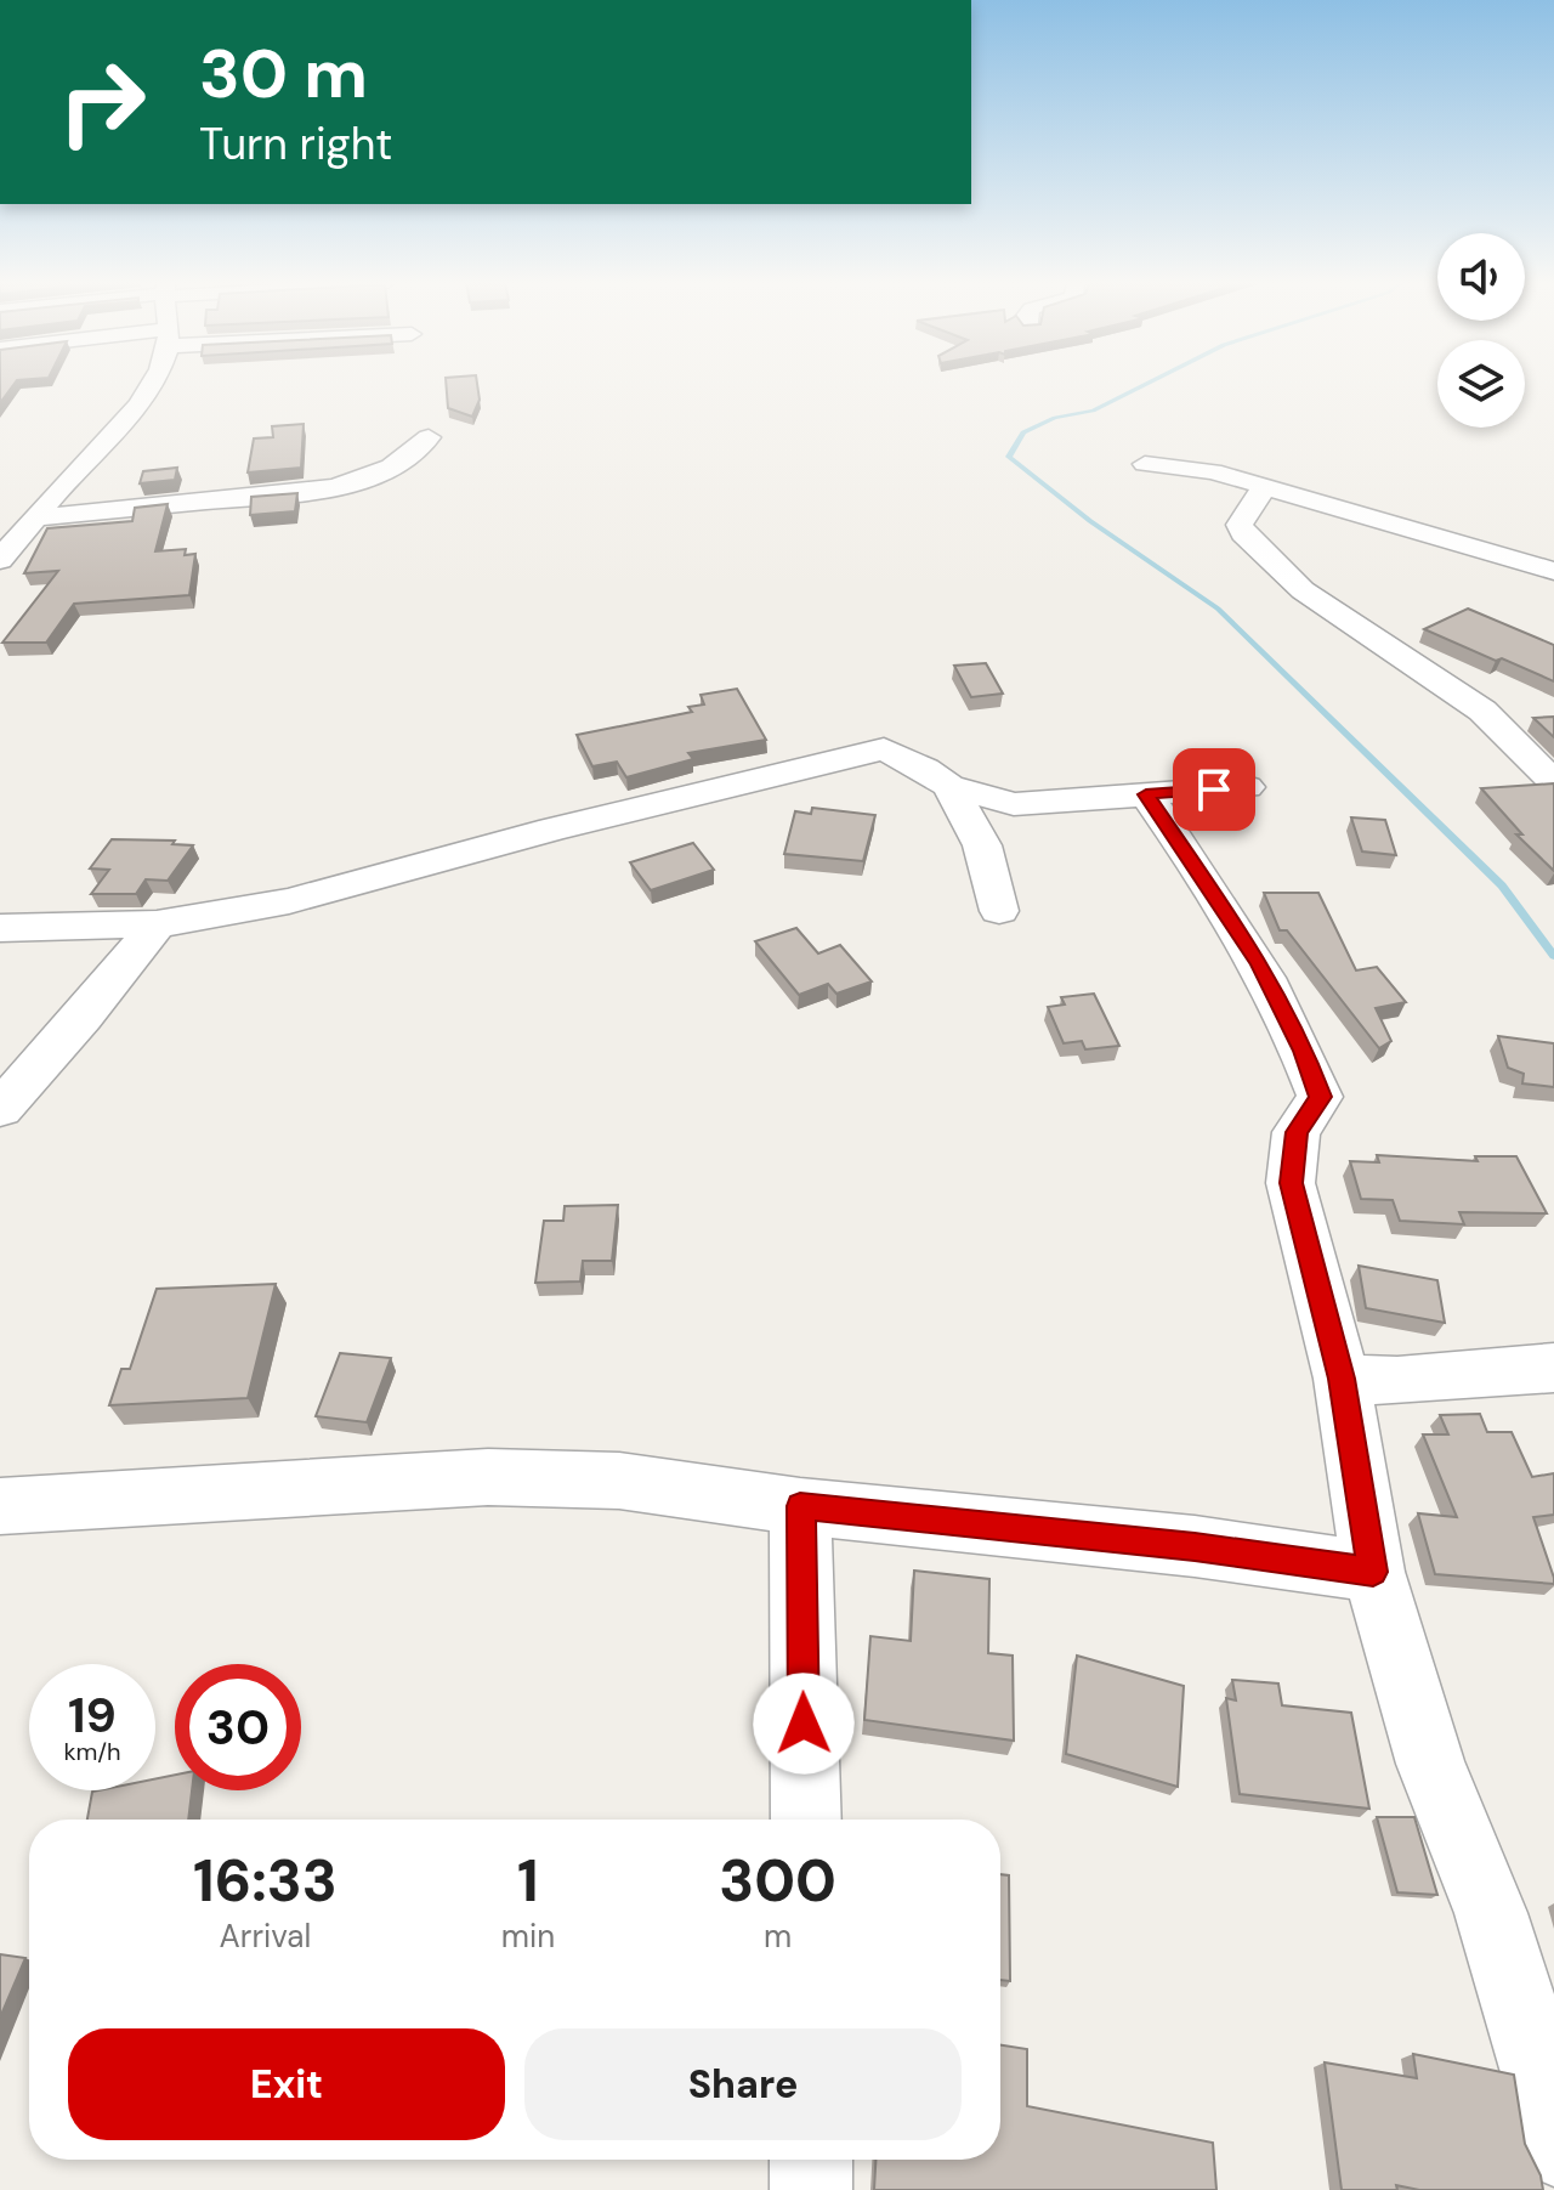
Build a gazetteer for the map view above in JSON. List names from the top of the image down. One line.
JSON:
{"page":{"turn":["30 m","Turn right"],"speed":"19 km/h","limit":"30","eta":["16:33","Arrival","1","min","300","m"],"buttons":["Exit","Share"]}}
